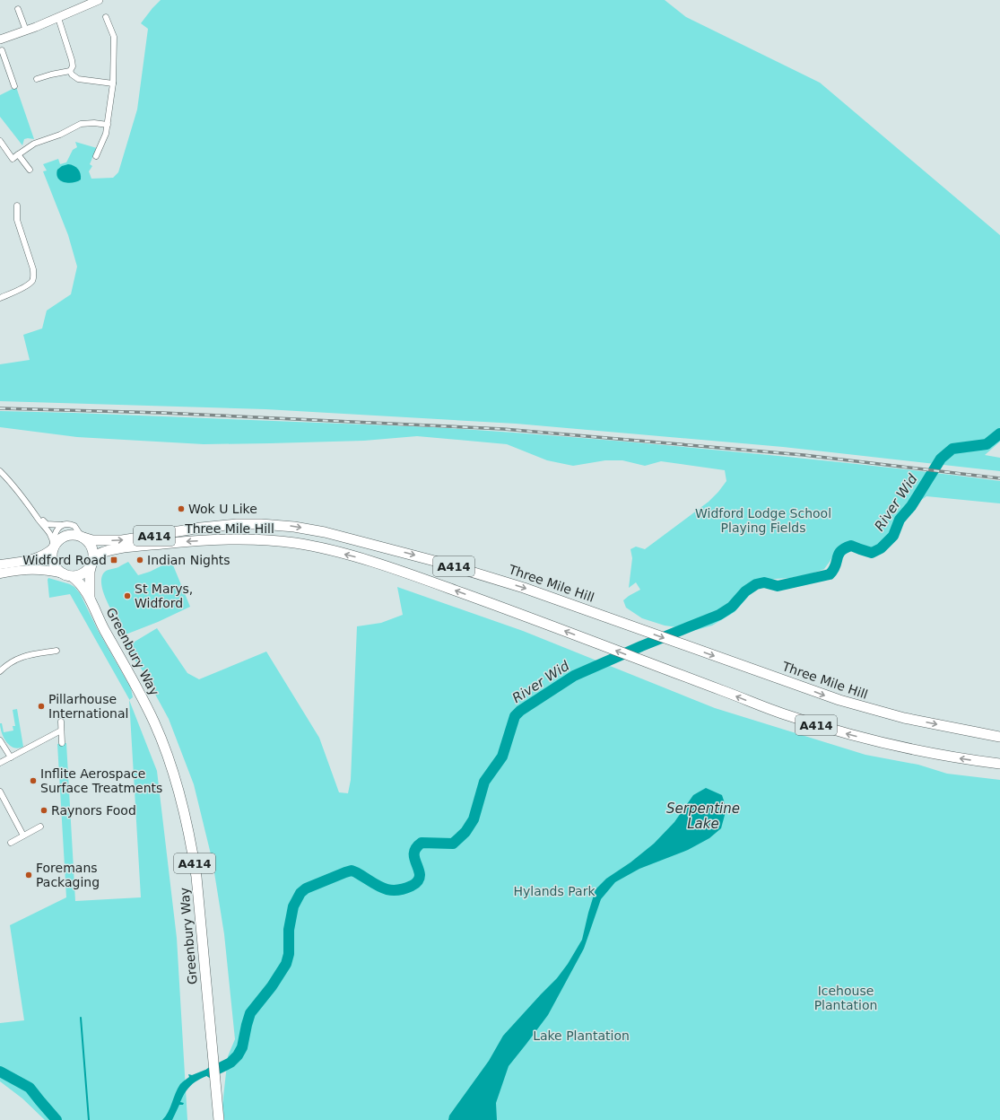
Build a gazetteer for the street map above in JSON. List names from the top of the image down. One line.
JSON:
{"streets":{"highway":["Three Mile Hill","A414","Greenbury Way"]},"crossings":[["Three Mile Hill","A414"],["Three Mile Hill","Greenbury Way"],["A414","Greenbury Way"]],"water":["River Wid","Serpentine Lake"],"parks":["Widford Lodge School Playing Fields","Hylands Park","Icehouse Plantation","Lake Plantation"],"places":{"other":["Wok U Like","Indian Nights","St Marys, Widford","Pillarhouse International","Inflite Aerospace Surface Treatments","Raynors Food","Foremans Packaging"],"transit":["Widford Road"]}}
